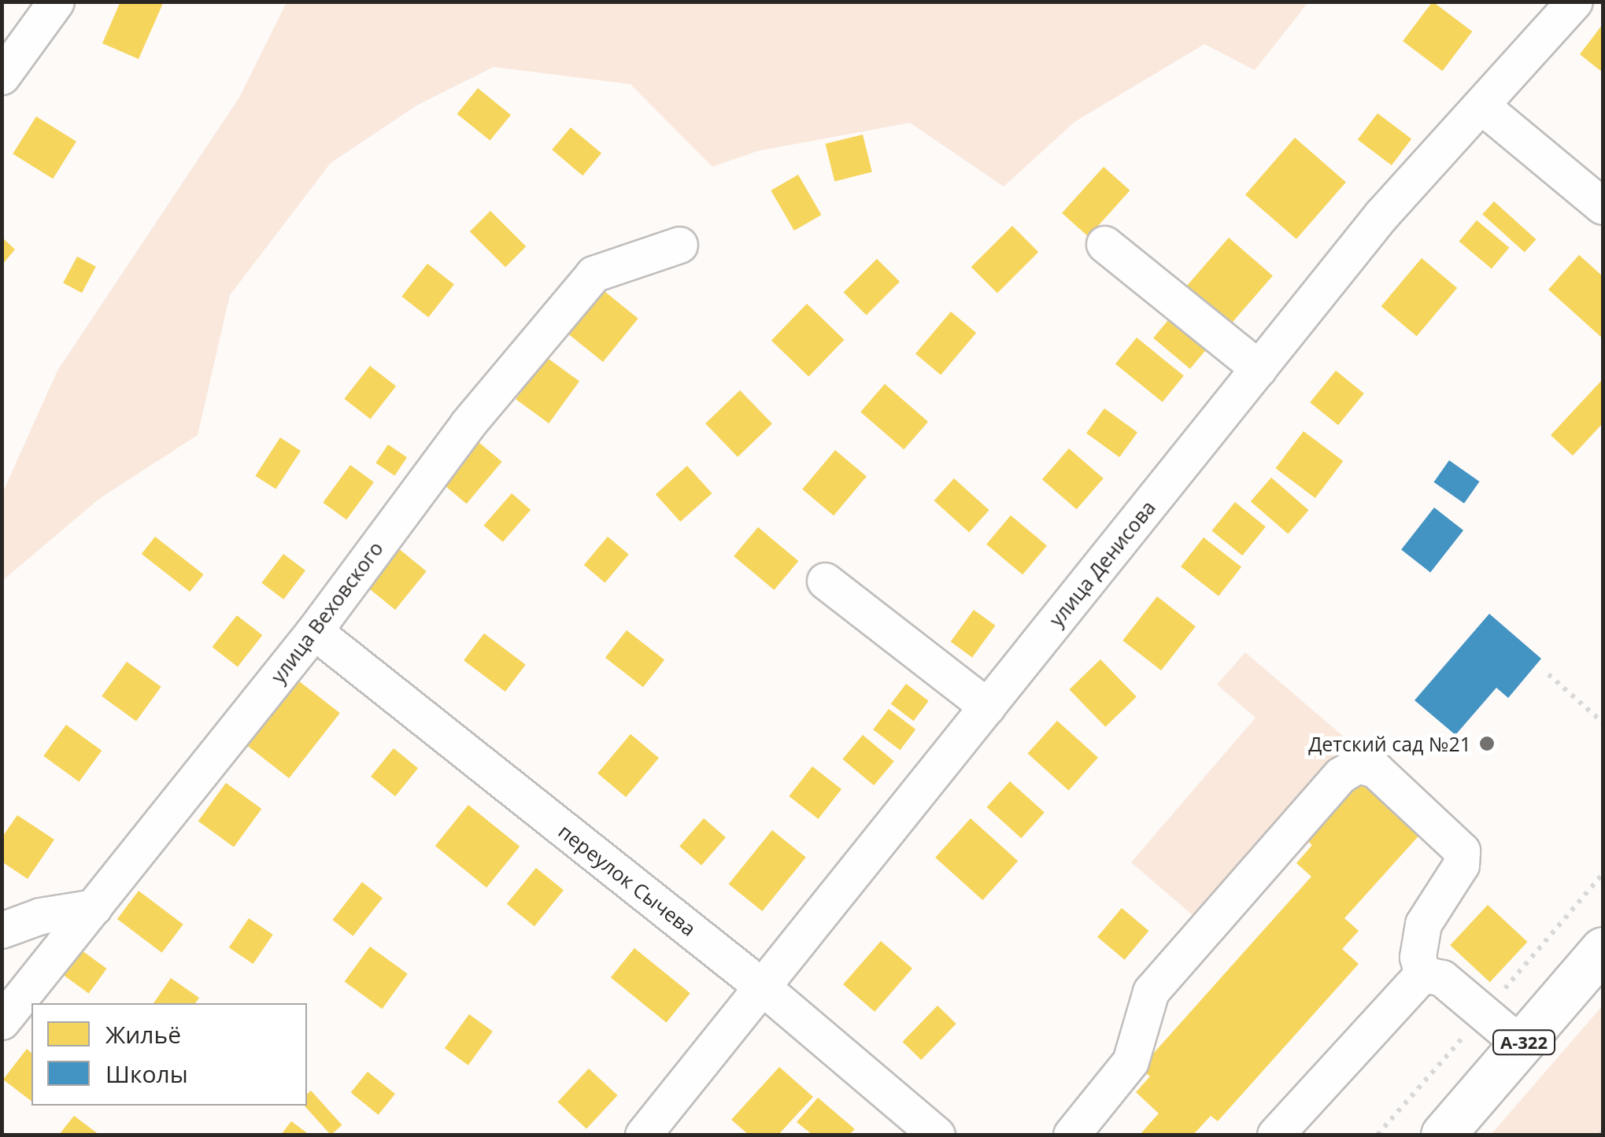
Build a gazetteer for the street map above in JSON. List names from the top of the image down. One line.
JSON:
{"streets":{"highway":["А-322"],"street":["улица Денисова","улица Веховского","переулок Сычева"]},"crossings":[["улица Денисова","переулок Сычева"],["улица Веховского","переулок Сычева"]],"places":["Детский сад №21"],"legend":["Жильё","Школы"]}
